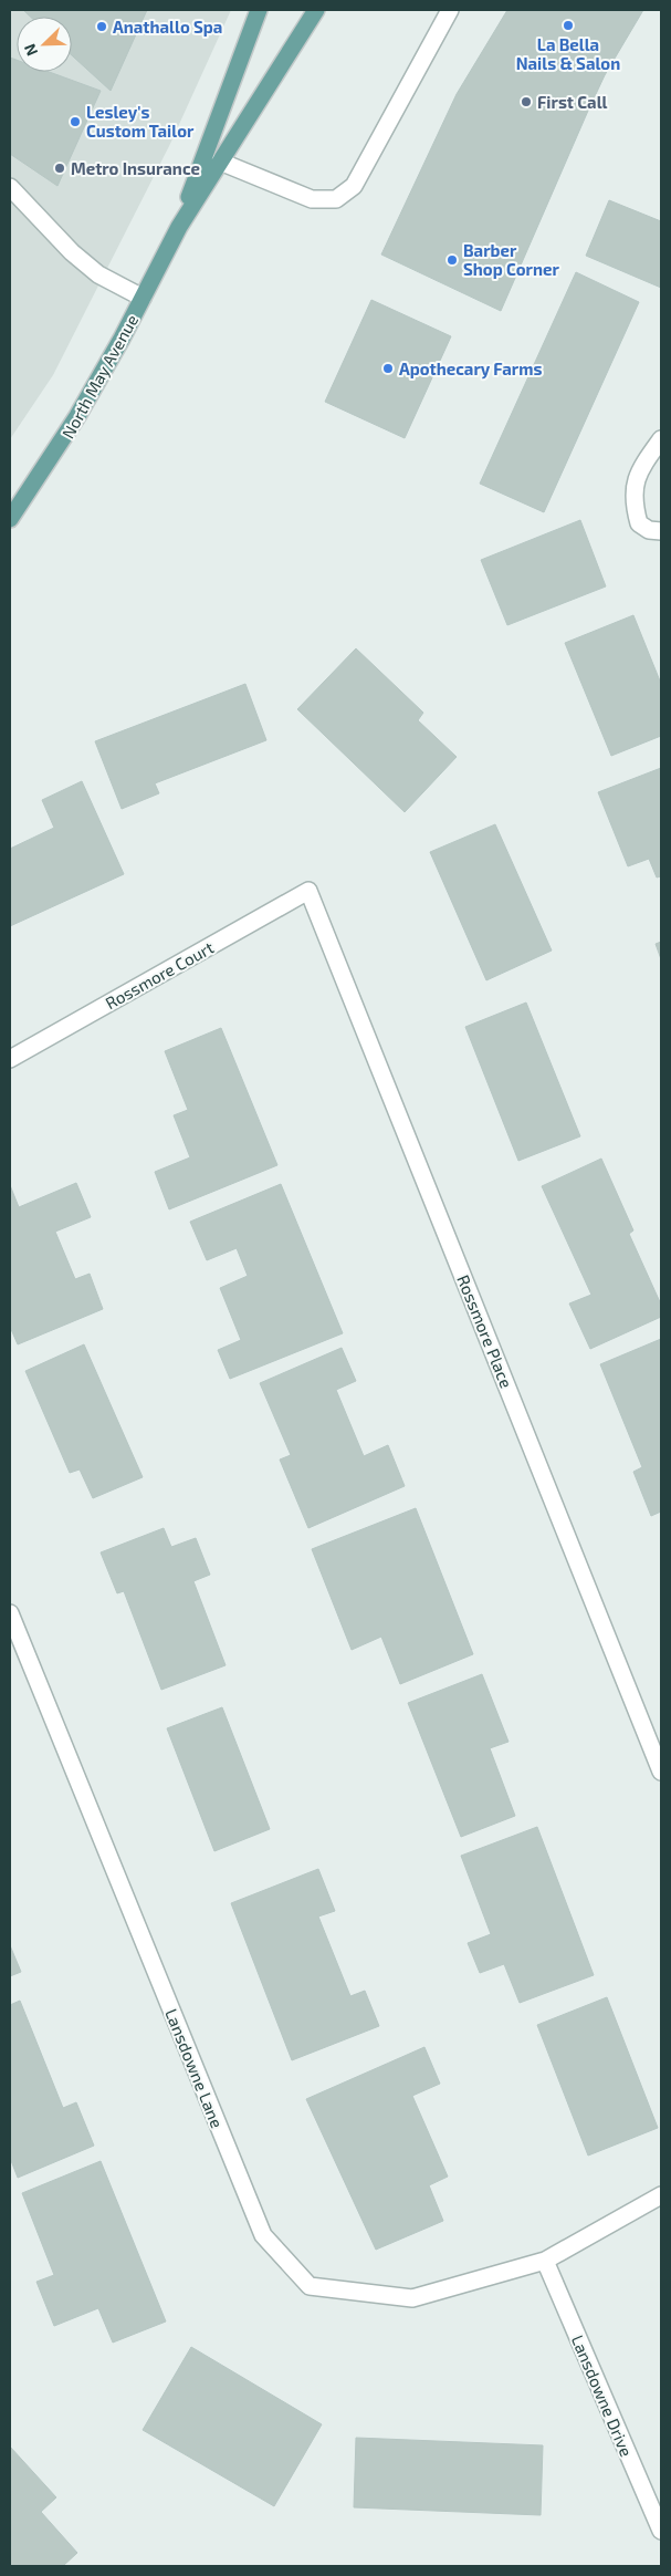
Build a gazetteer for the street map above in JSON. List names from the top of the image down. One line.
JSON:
{"streets":{"main road":["North May Avenue"],"street":["Rossmore Court","Rossmore Place","Lansdowne Lane","Lansdowne Drive"]},"crossings":[["Rossmore Court","Rossmore Place"],["Lansdowne Lane","Lansdowne Drive"]],"places":["La Bella Nails & Salon","Anathallo Spa","First Call","Lesley's Custom Tailor","Metro Insurance","Barber Shop Corner","Apothecary Farms"],"north":"bottom left"}
